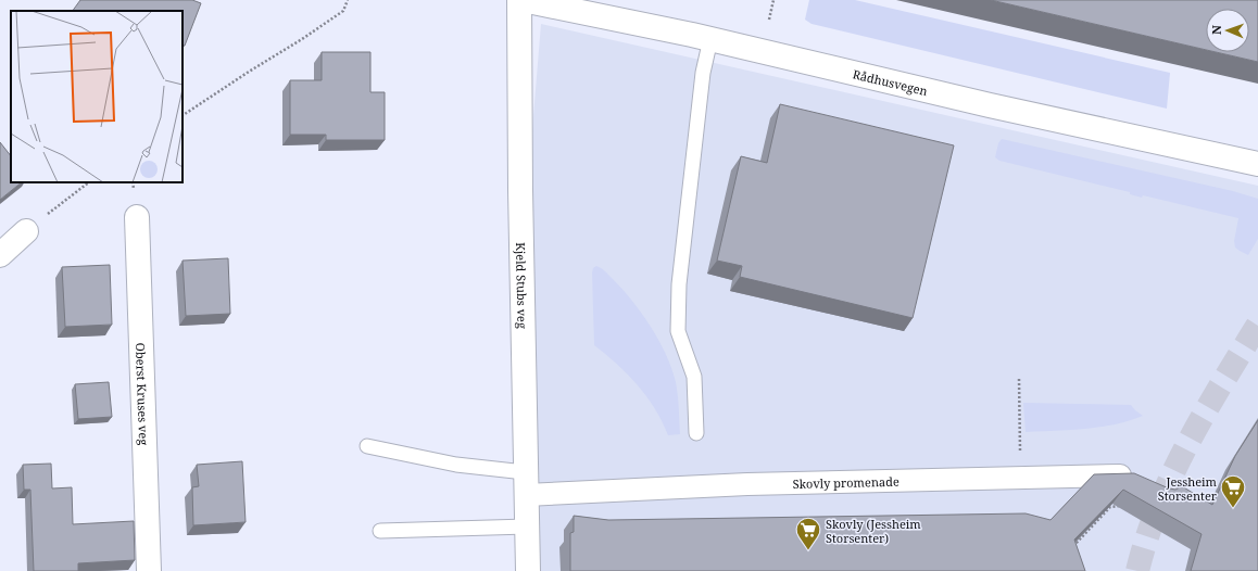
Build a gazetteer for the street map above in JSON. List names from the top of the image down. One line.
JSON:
{"streets":{"street":["Rådhusvegen","Kjeld Stubs veg","Oberst Kruses veg","Skovly promenade"]},"crossings":[["Kjeld Stubs veg","Skovly promenade"]],"places":{"supermarket":["Jessheim Storsenter","Skovly (Jessheim Storsenter)"]},"north":"left"}
